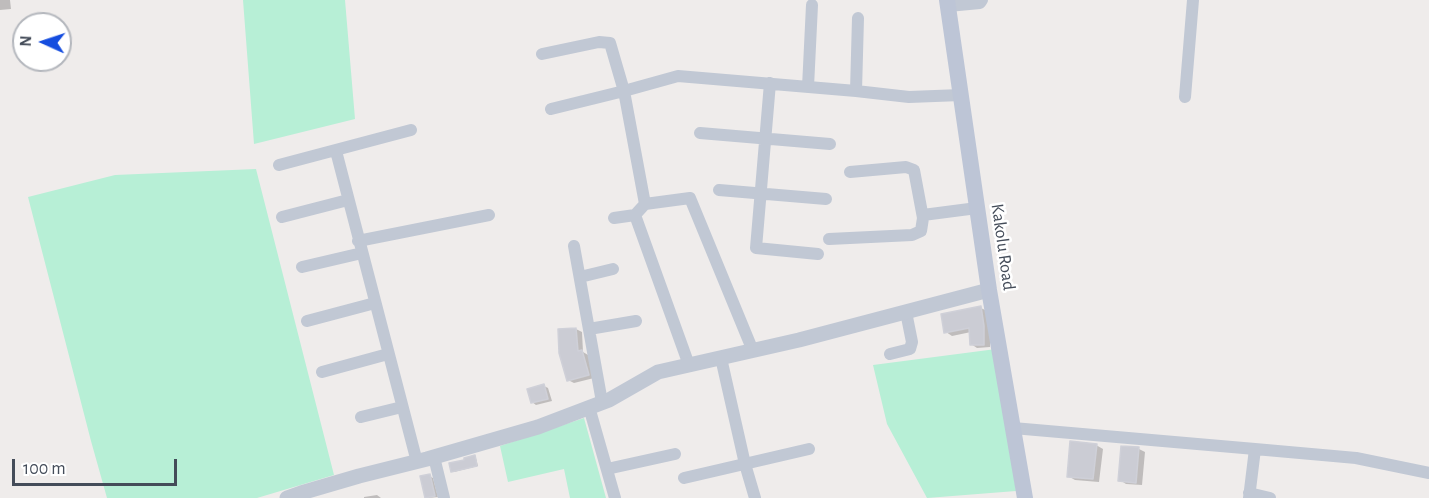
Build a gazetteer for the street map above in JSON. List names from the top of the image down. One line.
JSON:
{"streets":{"main road":["Kakolu Road"]},"scale_bar":"100 m","north":"left"}
